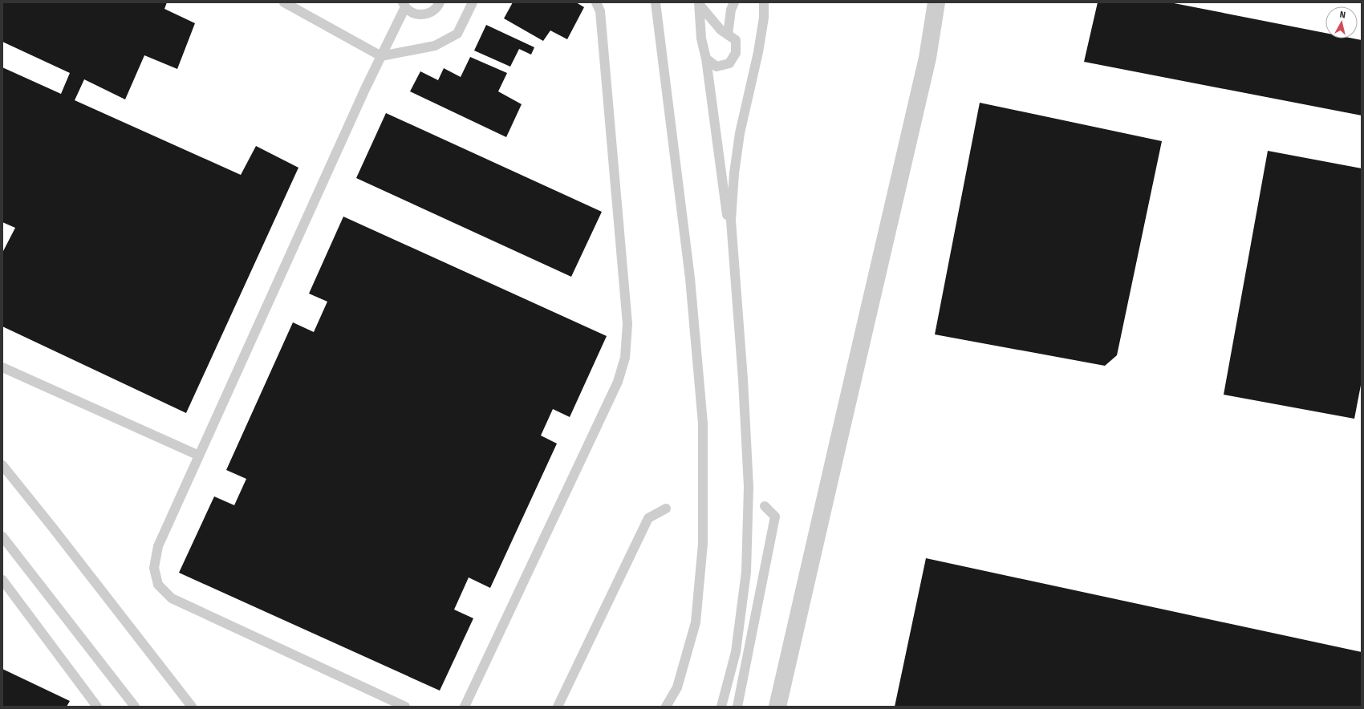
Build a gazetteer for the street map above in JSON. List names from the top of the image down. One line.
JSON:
{"north":"top"}
